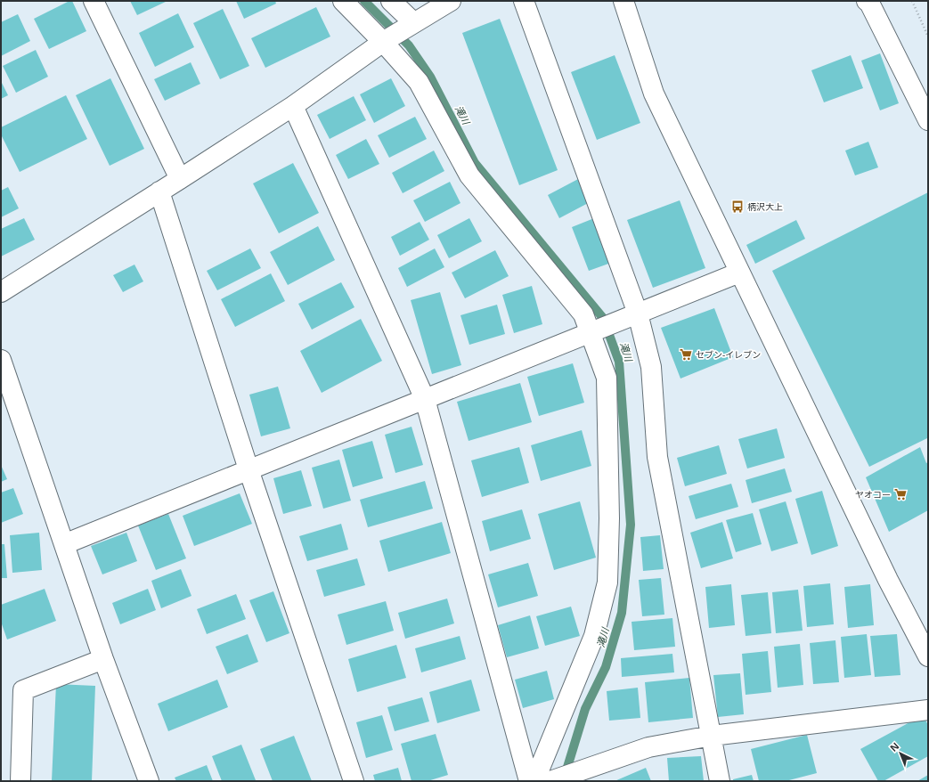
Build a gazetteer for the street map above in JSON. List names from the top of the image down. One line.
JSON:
{"water":["滝川"],"places":{"bus stop":["柄沢大上"],"supermarket":["セブン-イレブン","ヤオコー"]},"north":"top left"}
